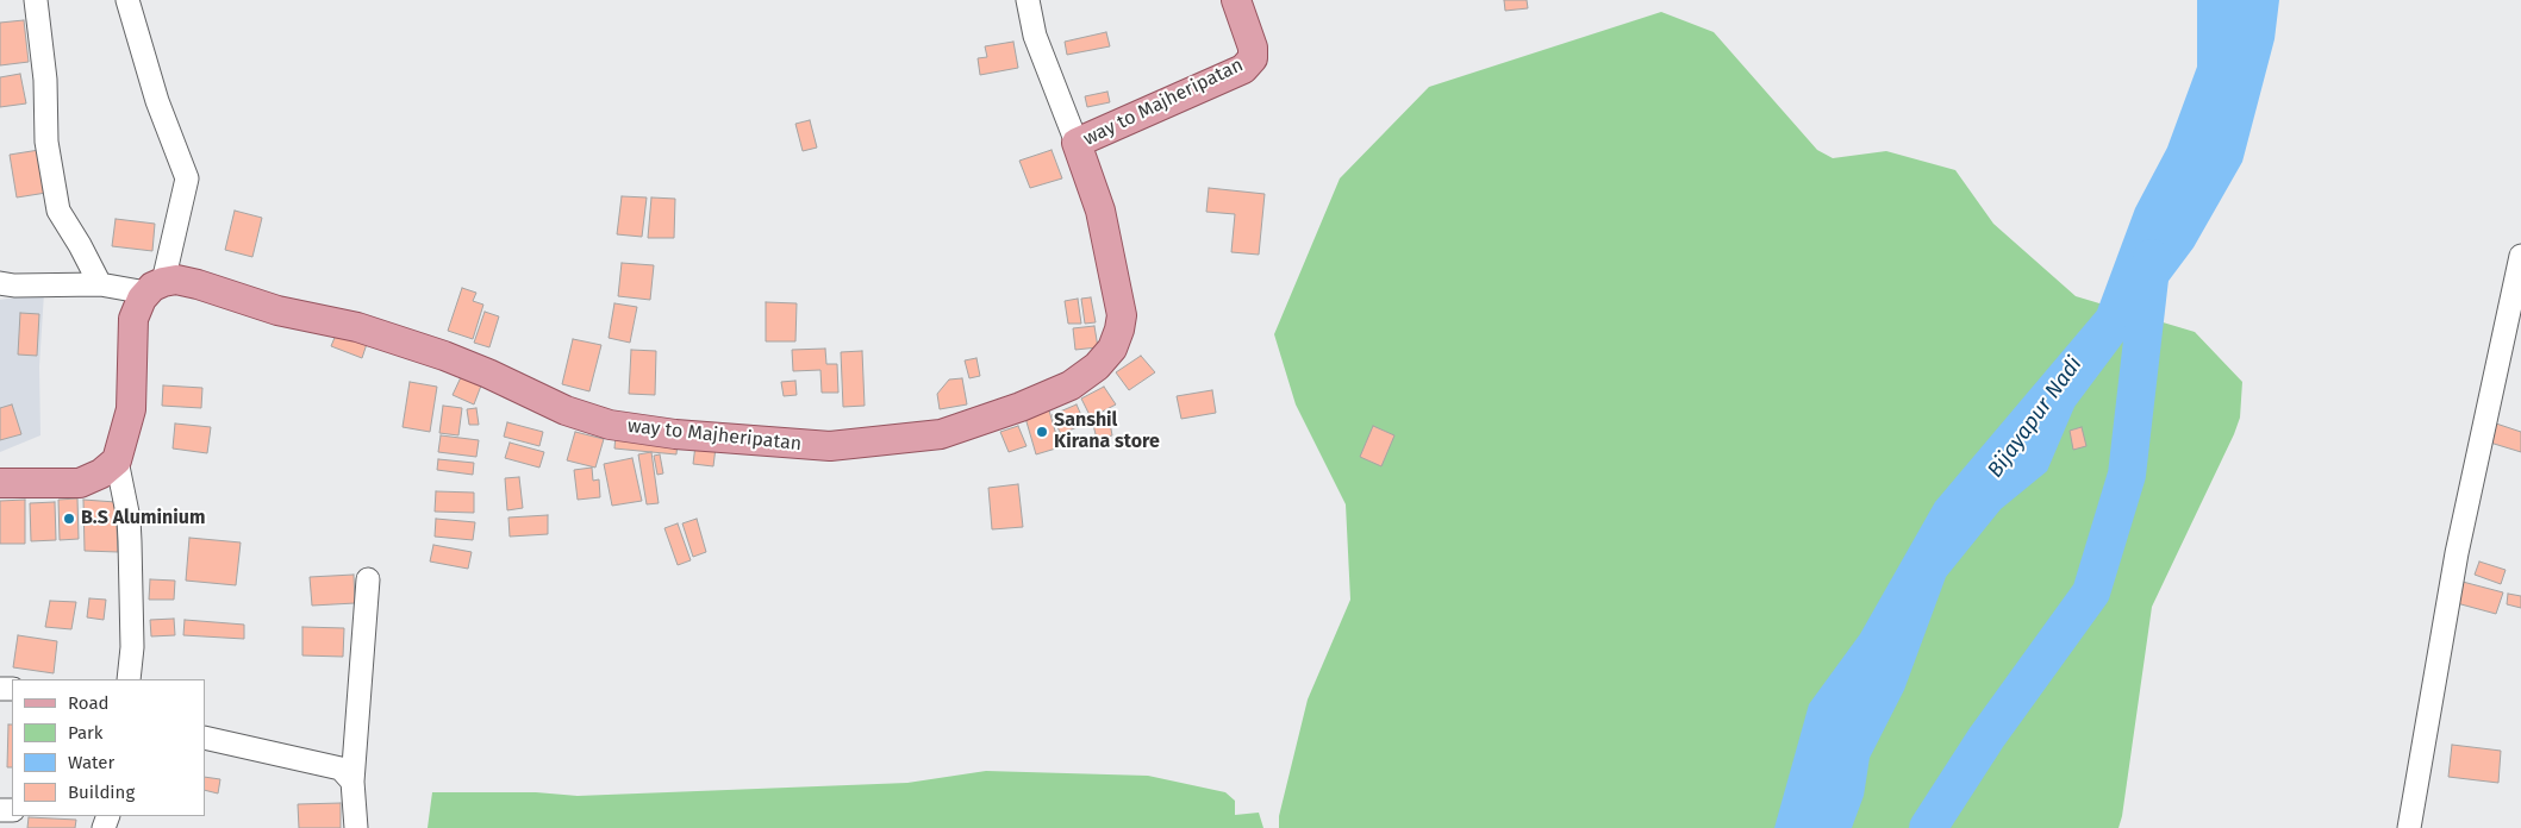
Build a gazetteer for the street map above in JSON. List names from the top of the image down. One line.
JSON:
{"streets":{"main road":["way to Majheripatan"]},"water":["Bijayapur Nadi"],"places":["Sanshil Kirana store","B.S Aluminium"],"legend":["Road","Park","Water","Building"]}
